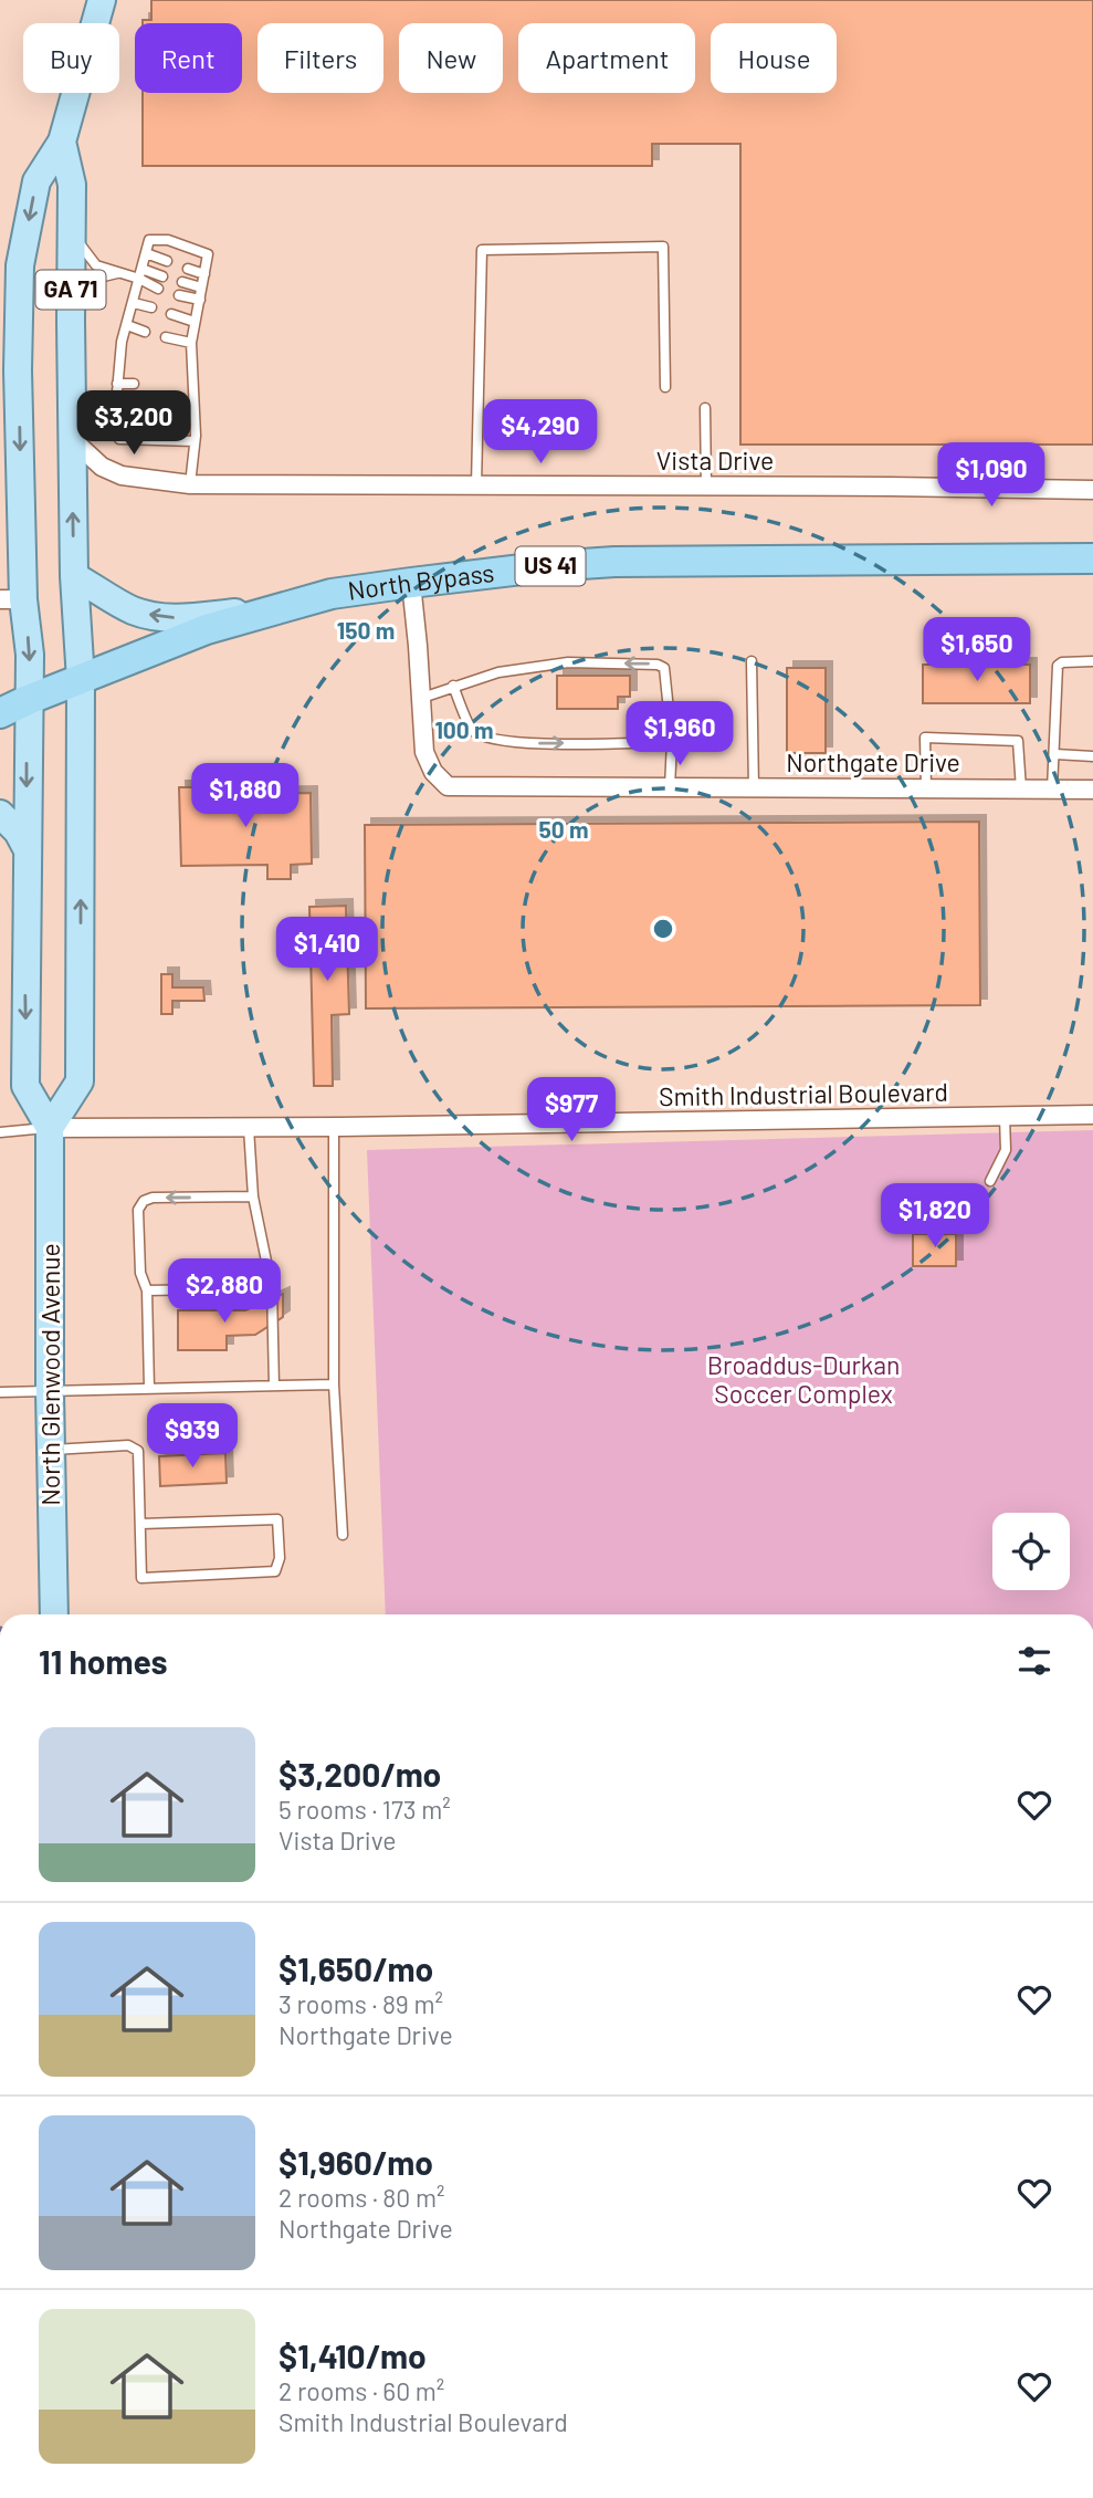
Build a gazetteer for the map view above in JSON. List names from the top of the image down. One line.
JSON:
{"streets":{"highway":["US 41","North Bypass"],"main road":["GA 71","North Glenwood Avenue"],"street":["Vista Drive","Northgate Drive","Smith Industrial Boulevard"]},"crossings":[["GA 71","Vista Drive"],["GA 71","North Bypass"],["North Bypass","Northgate Drive"],["Smith Industrial Boulevard","North Glenwood Avenue"]],"parks":["Broaddus-Durkan Soccer Complex"],"page":{"chip":["Buy","Rent","Filters","New","Apartment","House"],"price":["$3,200","$4,290","$1,090","$1,650","$1,960","$1,880","$1,410","$977","$1,820","$2,880","$939"],"heading":"11 homes","list":[{"name":"$3,200/mo","note":"5 rooms · 173 m² · Vista Drive"},{"name":"$1,650/mo","note":"3 rooms · 89 m² · Northgate Drive"},{"name":"$1,960/mo","note":"2 rooms · 80 m² · Northgate Drive"},{"name":"$1,410/mo","note":"2 rooms · 60 m² · Smith Industrial Boulevard"}]},"rings":["150 m","100 m","50 m"]}
